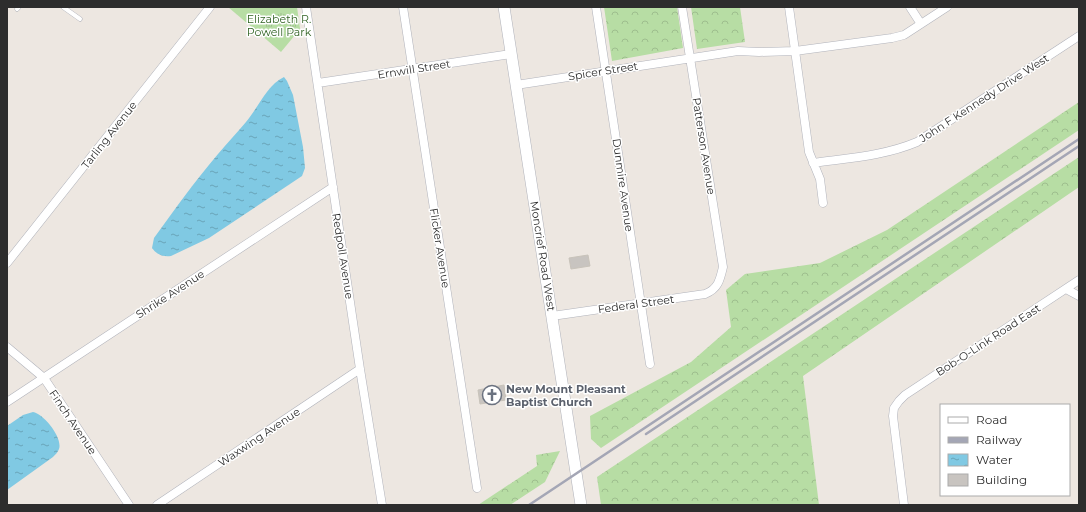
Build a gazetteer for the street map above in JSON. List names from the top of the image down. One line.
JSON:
{"streets":{"street":["Ernwill Street","Spicer Street","John F Kennedy Drive West","Tarling Avenue","Patterson Avenue","Dunmire Avenue","Flicker Avenue","Redpoll Avenue","Moncrief Road West","Shrike Avenue","Federal Street","Bob-O-Link Road East","Finch Avenue","Waxwing Avenue"]},"crossings":[["Ernwill Street","Flicker Avenue"],["Ernwill Street","Redpoll Avenue"],["Ernwill Street","Moncrief Road West"],["Spicer Street","Patterson Avenue"],["Spicer Street","Dunmire Avenue"],["Spicer Street","Moncrief Road West"],["Patterson Avenue","Federal Street"],["Dunmire Avenue","Federal Street"],["Redpoll Avenue","Shrike Avenue"],["Redpoll Avenue","Waxwing Avenue"],["Moncrief Road West","Federal Street"],["Shrike Avenue","Finch Avenue"]],"parks":["Elizabeth R. Powell Park"],"places":{"church":["New Mount Pleasant Baptist Church"]},"legend":["Road","Railway","Water","Building"]}
